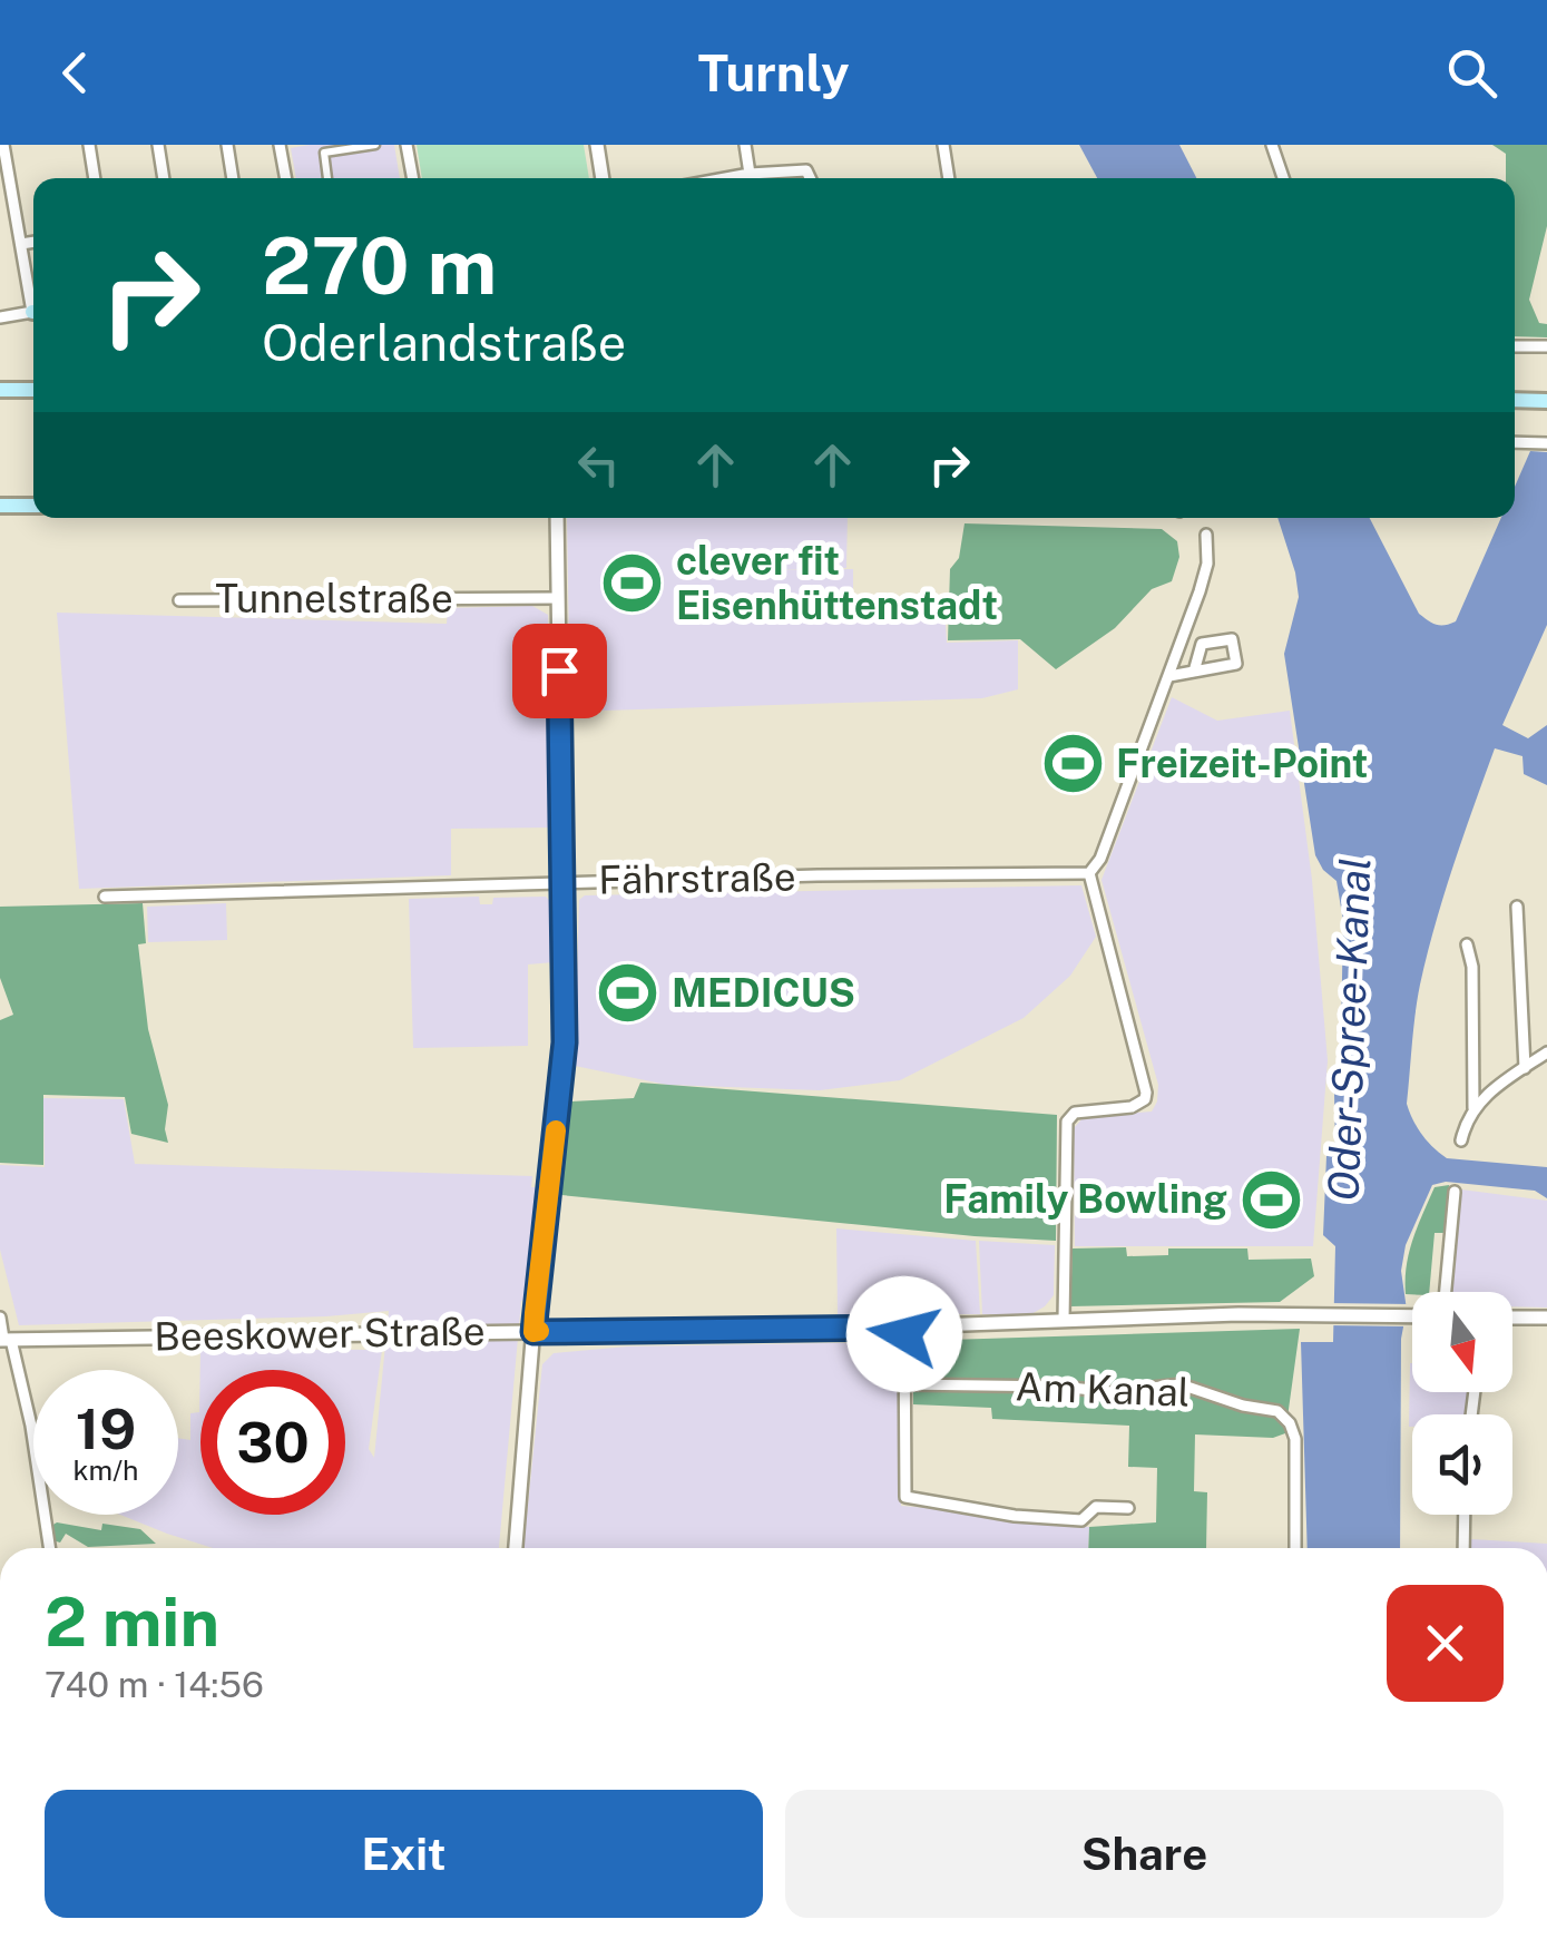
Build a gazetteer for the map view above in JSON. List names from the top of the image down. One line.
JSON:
{"streets":{"street":["Tunnelstraße","Fährstraße","Beeskower Straße","Am Kanal"]},"water":["Oder-Spree-Kanal"],"places":{"sports":["clever fit Eisenhüttenstadt","Freizeit-Point","MEDICUS","Family Bowling"]},"north":"bottom","page":{"header":"Turnly","turn":["270 m","Oderlandstraße"],"speed":"19 km/h","limit":"30","heading":["2 min","740 m · 14:56"],"buttons":["Exit","Share"]}}
